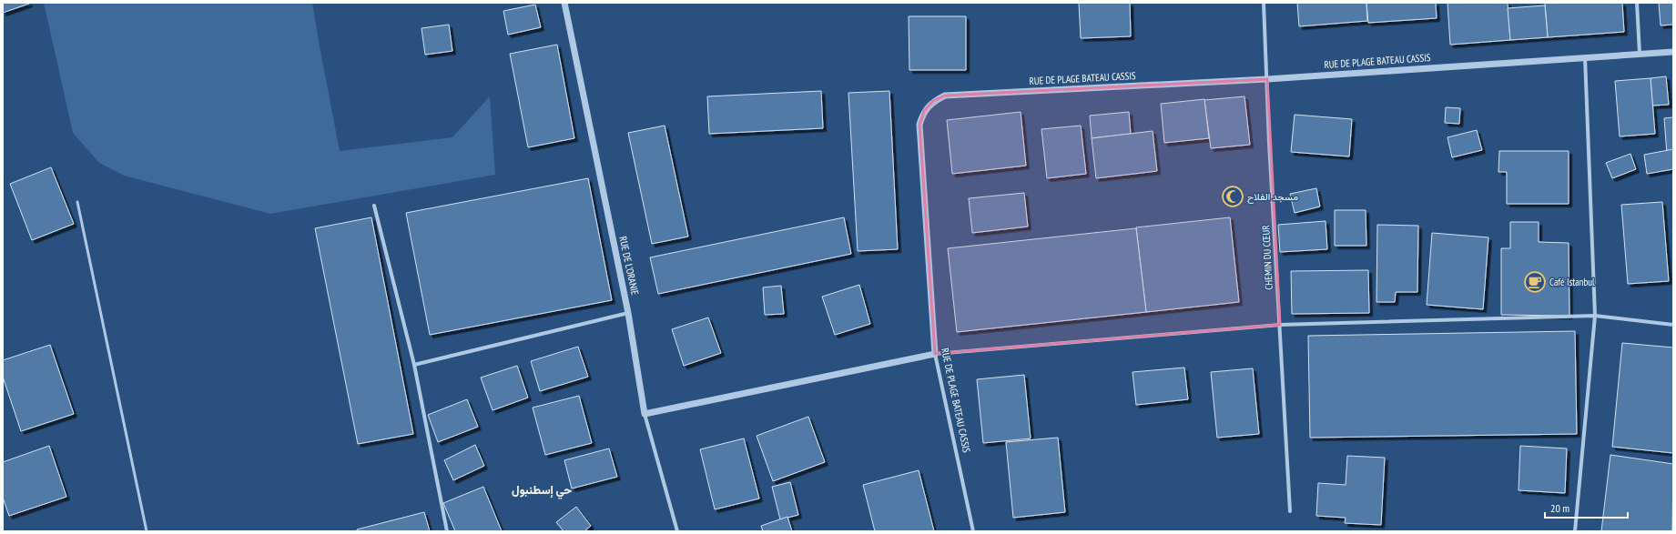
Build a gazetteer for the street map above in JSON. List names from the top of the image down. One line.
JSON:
{"streets":{"street":["RUE DE PLAGE BATEAU CASSIS","CHEMIN DU CŒUR","RUE DE L'ORANIE"]},"crossings":[["RUE DE PLAGE BATEAU CASSIS","CHEMIN DU CŒUR"]],"districts":["حي إسطنبول"],"places":{"mosque":["مسجد الفلاح"],"cafe":["Café Istanbul"]},"scale_bar":"20 m"}
